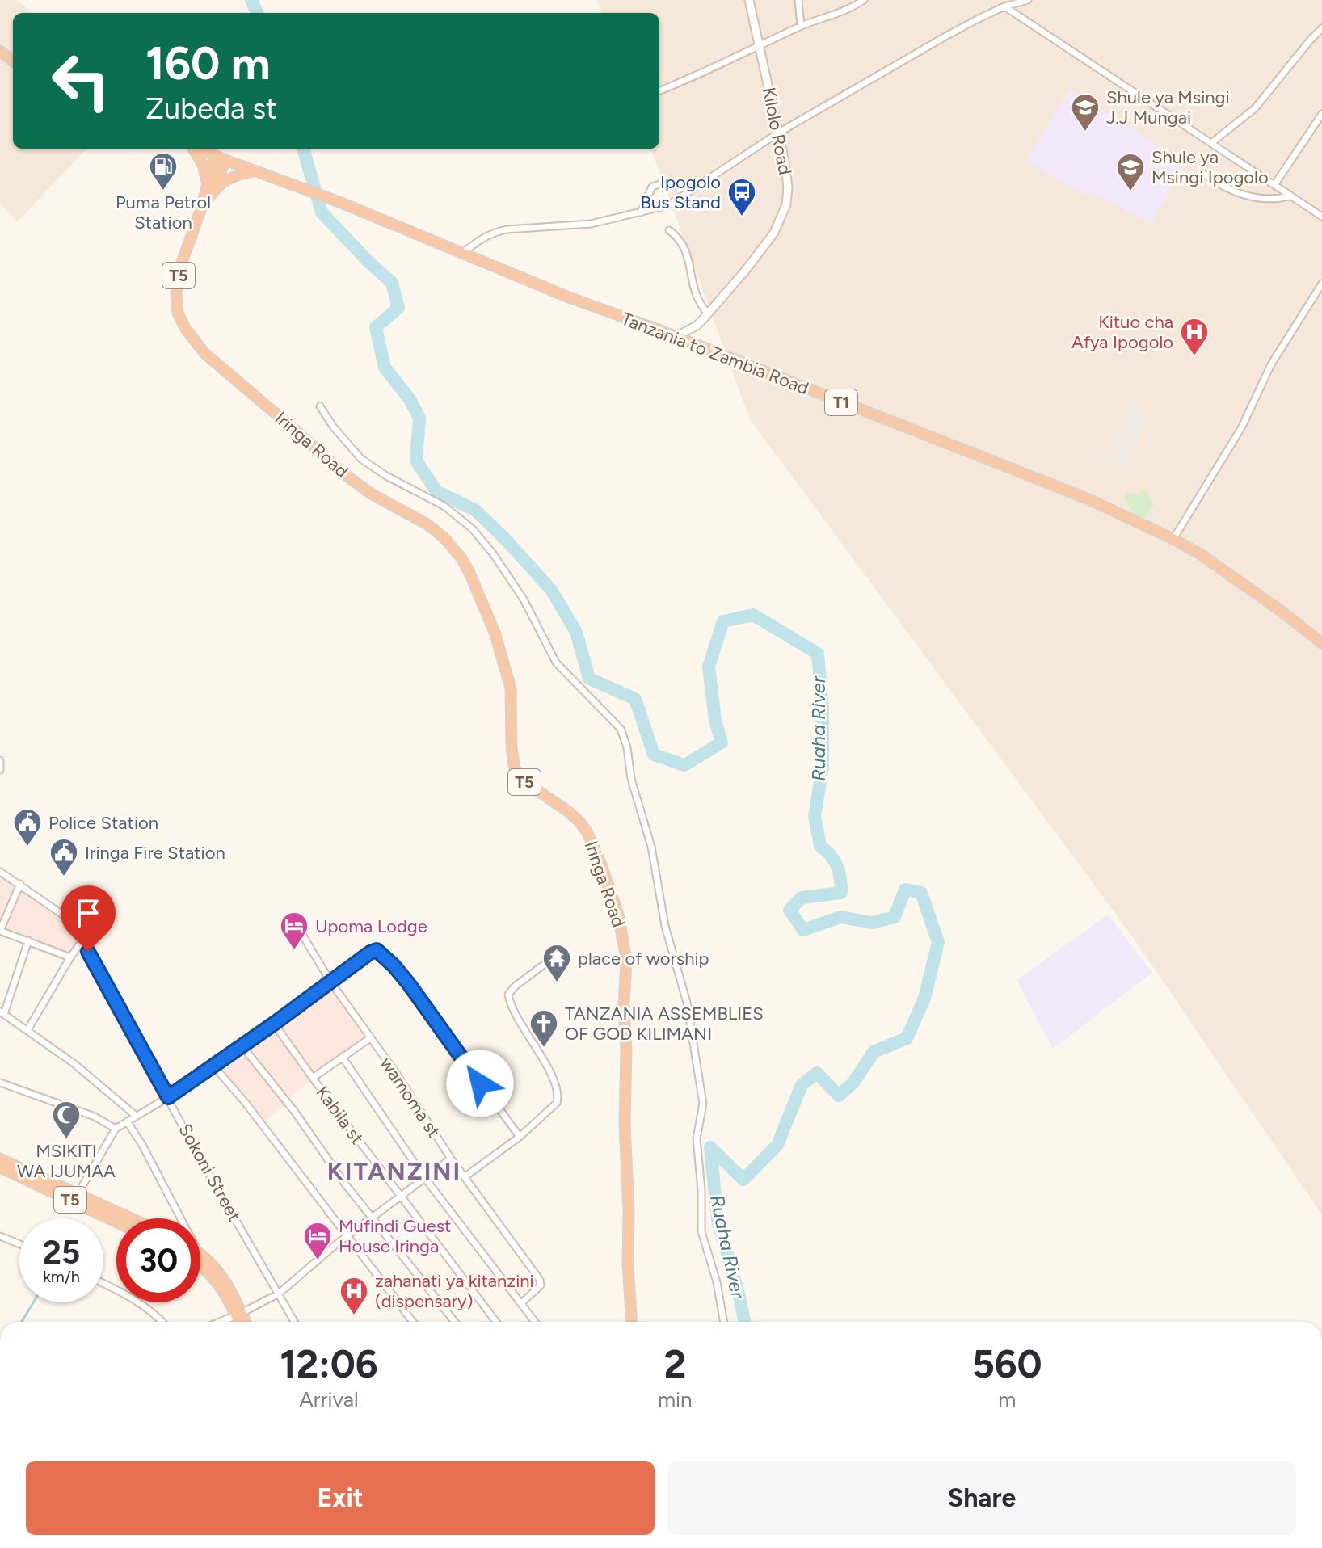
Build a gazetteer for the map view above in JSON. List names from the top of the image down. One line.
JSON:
{"streets":{"highway":["T5","Tanzania to Zambia Road","T1","Iringa Road"],"main road":["Kilolo Road"],"street":["wamoma st","Kabila st","Sokoni Street"]},"crossings":[["Kilolo Road","Tanzania to Zambia Road"],["T5","T1"],["T5","Iringa Road"],["Tanzania to Zambia Road","T1"]],"districts":["KITANZINI"],"water":["Ruaha River"],"places":{"school or university":["Shule ya Msingi J.J Mungai","Shule ya Msingi Ipogolo"],"fuel station":["Puma Petrol Station"],"bus stop":["Ipogolo Bus Stand"],"hospital":["Kituo cha Afya Ipogolo","zahanati ya kitanzini (dispensary)"],"public building":["Police Station","Iringa Fire Station"],"hotel":["Upoma Lodge","Mufindi Guest House Iringa"],"temple":["place of worship"],"church":["TANZANIA ASSEMBLIES OF GOD KILIMANI"],"mosque":["MSIKITI WA IJUMAA"]},"page":{"turn":["160 m","Zubeda st"],"speed":"25 km/h","limit":"30","eta":["12:06","Arrival","2","min","560","m"],"buttons":["Exit","Share"]}}
